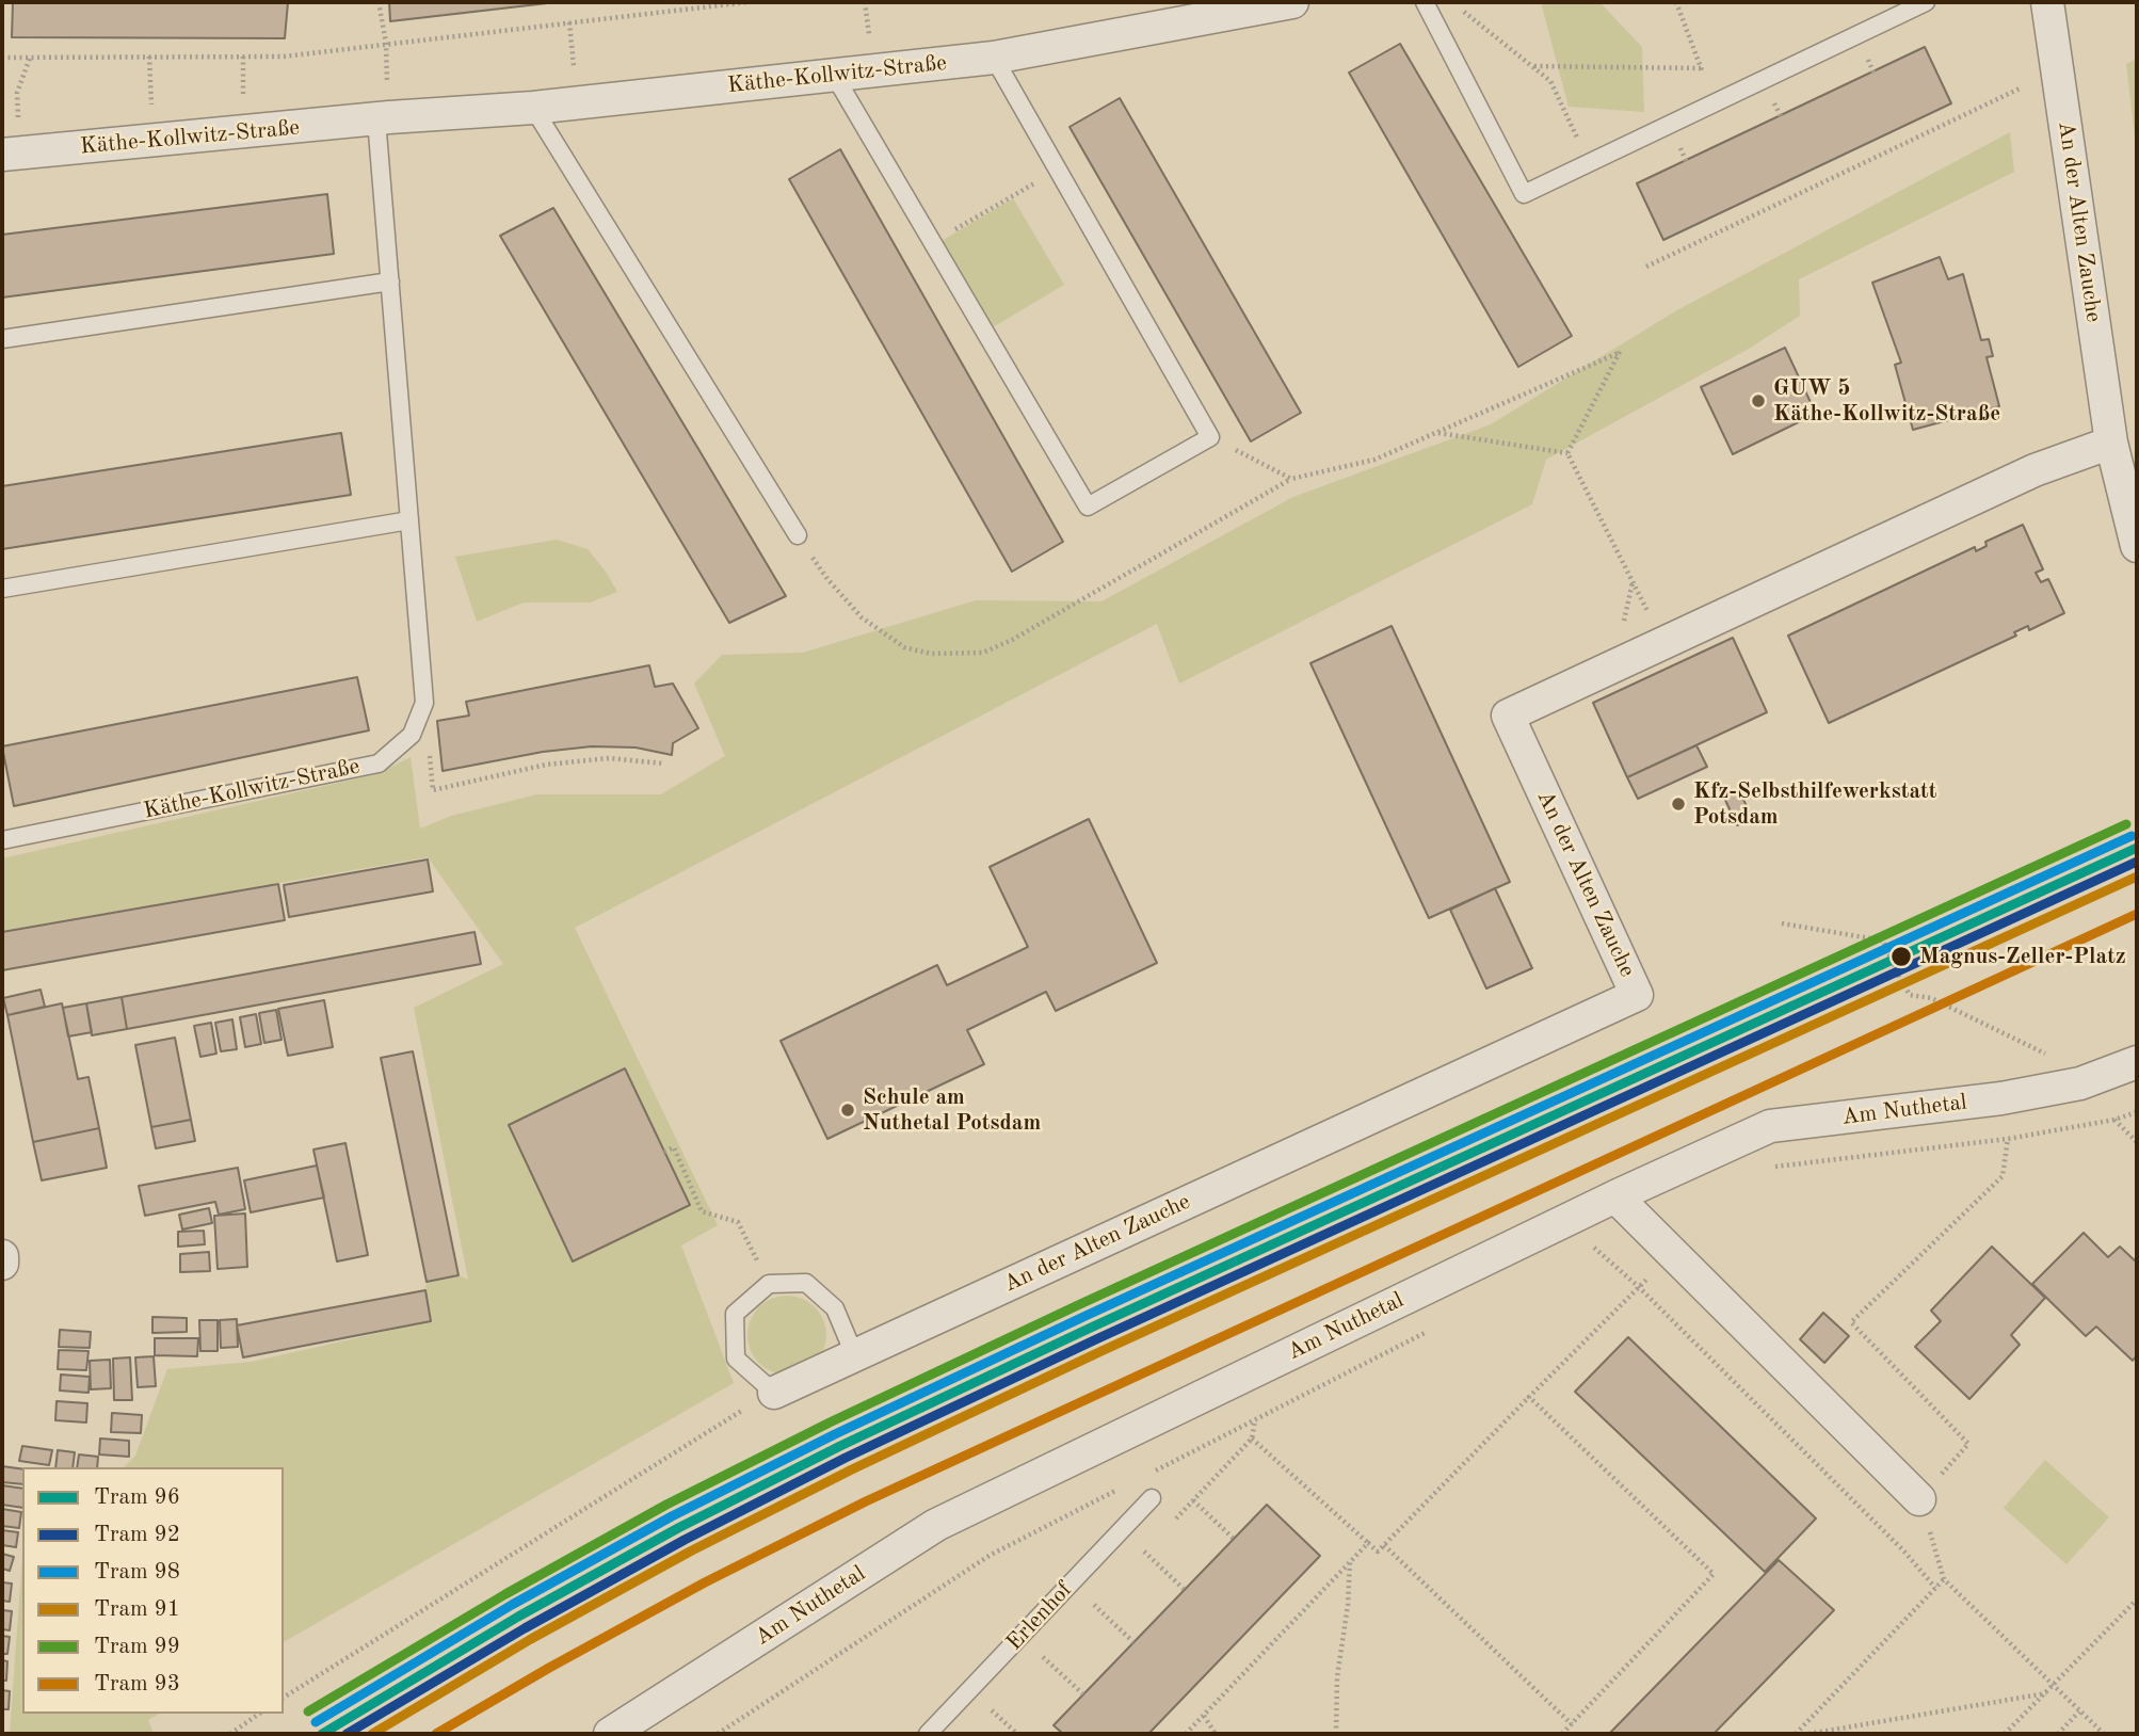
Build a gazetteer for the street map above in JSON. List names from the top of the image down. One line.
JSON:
{"streets":{"street":["Käthe-Kollwitz-Straße","An der Alten Zauche","Am Nuthetal"],"lane":["Erlenhof"]},"places":["GUW 5 Käthe-Kollwitz-Straße","Kfz-Selbsthilfewerkstatt Potsdam","Magnus-Zeller-Platz","Schule am Nuthetal Potsdam"],"lines":["tram line 99","tram line 98","tram line 96","tram line 92","tram line 91","tram line 93"],"legend":["Tram 96","Tram 92","Tram 98","Tram 91","Tram 99","Tram 93"]}
